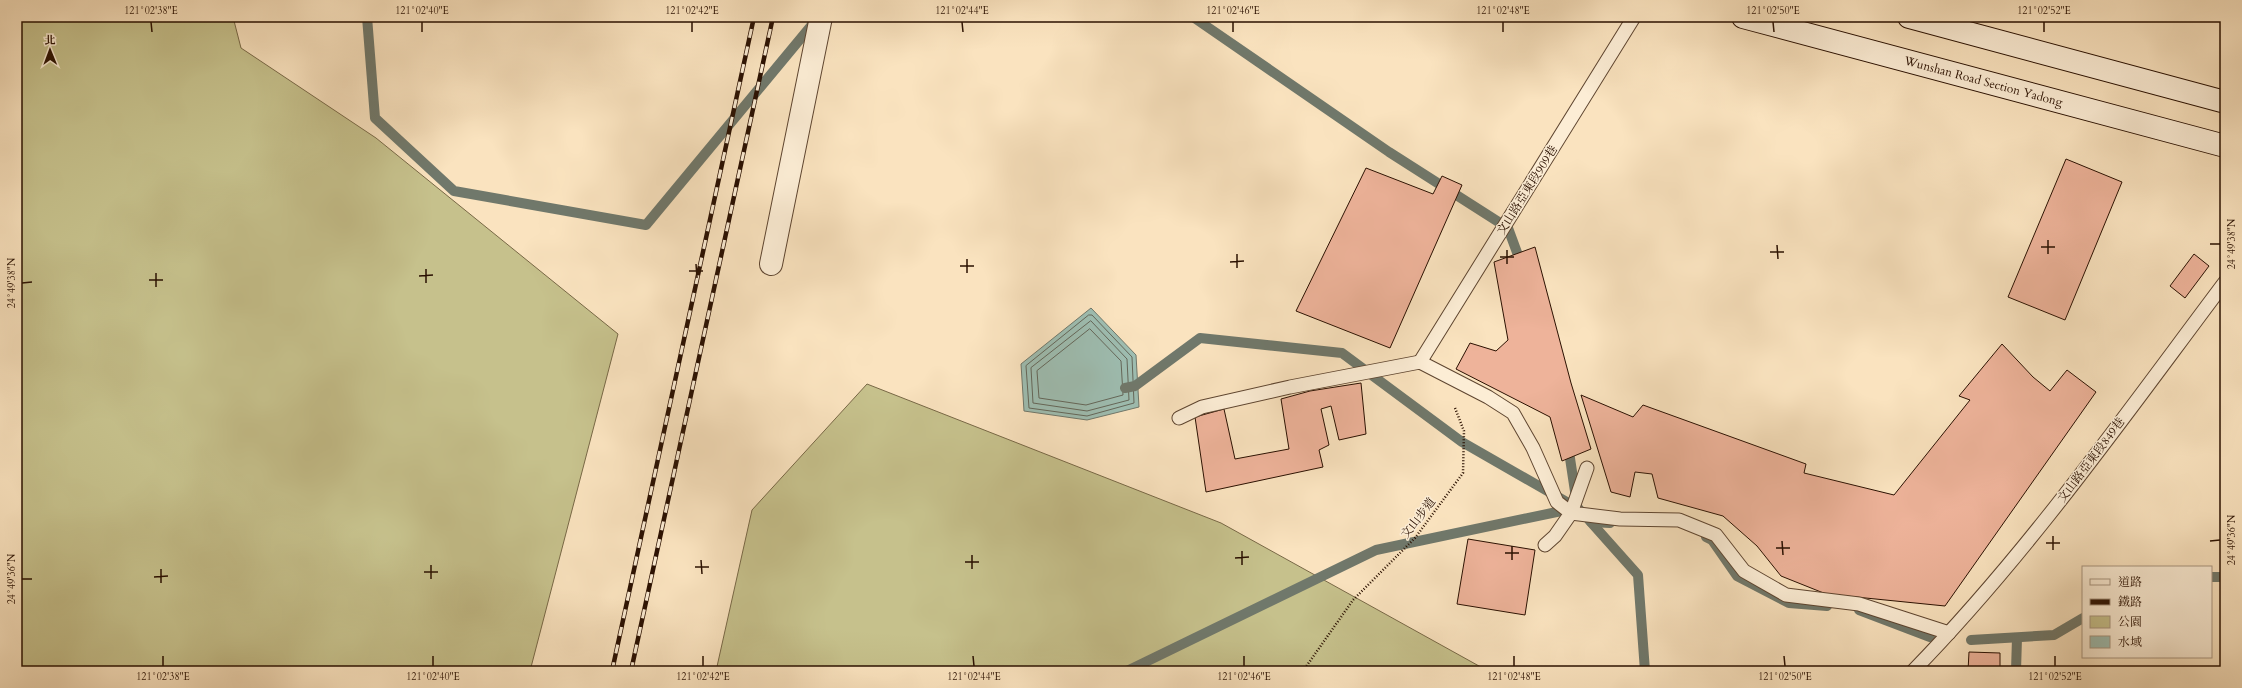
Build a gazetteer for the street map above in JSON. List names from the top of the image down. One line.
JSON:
{"streets":{"main road":["Wunshan Road Section Yadong"],"lane":["文山路亞東段909巷","文山路亞東段849巷"],"path":["文山步道"]},"legend":["道路","鐵路","公園","水域"],"north":"top","coordinates":["121°02'38\"E","121°02'40\"E","121°02'42\"E","121°02'44\"E","121°02'46\"E","121°02'48\"E","121°02'50\"E","121°02'52\"E","24°49'38\"N","24°49'36\"N"]}
